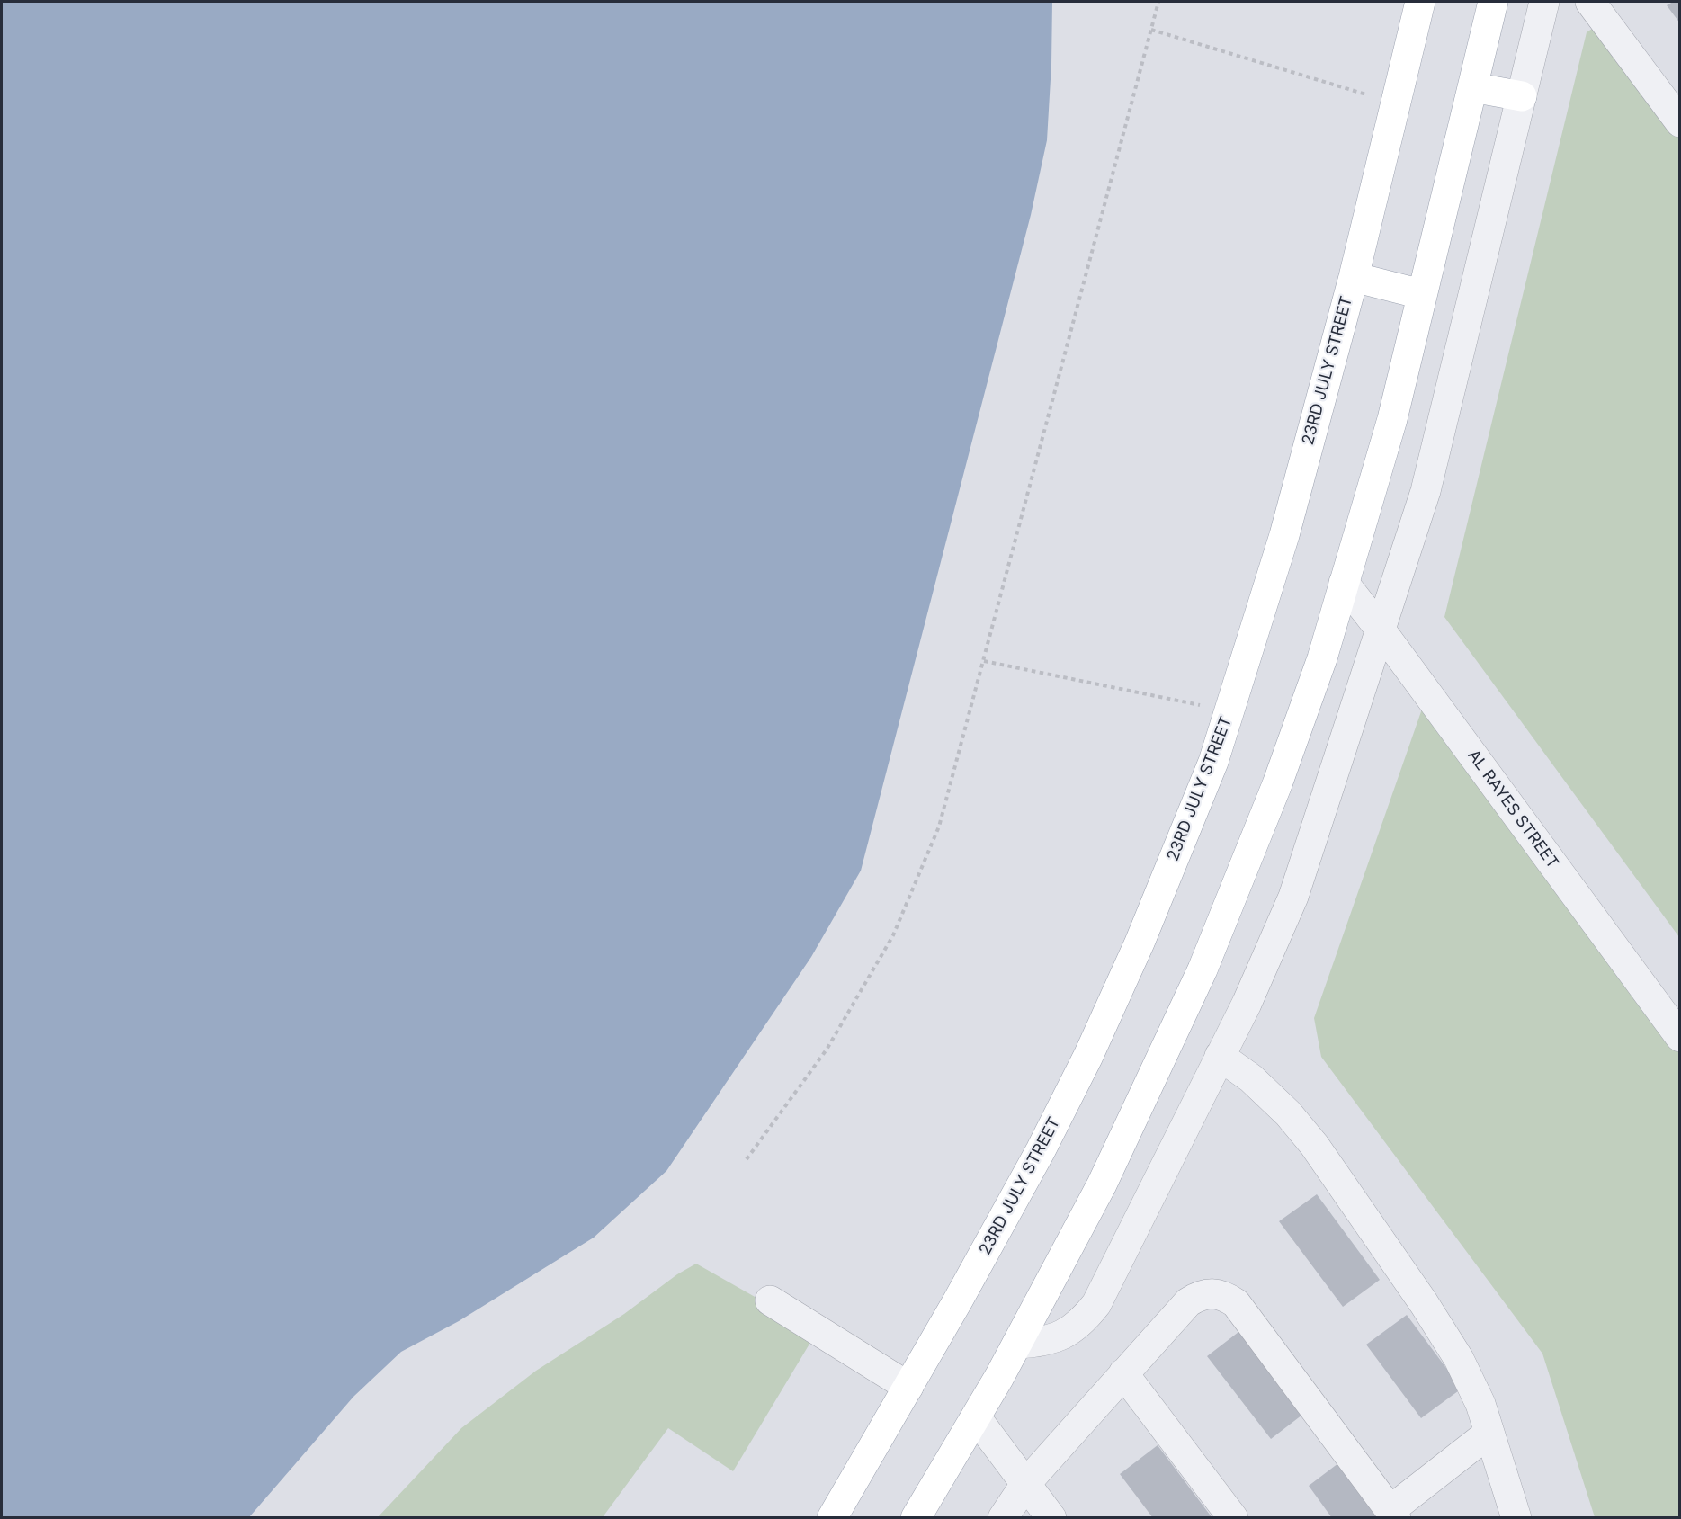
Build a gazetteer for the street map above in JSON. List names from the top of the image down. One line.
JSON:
{"streets":{"main road":["23RD JULY STREET"],"street":["AL RAYES STREET"]}}
